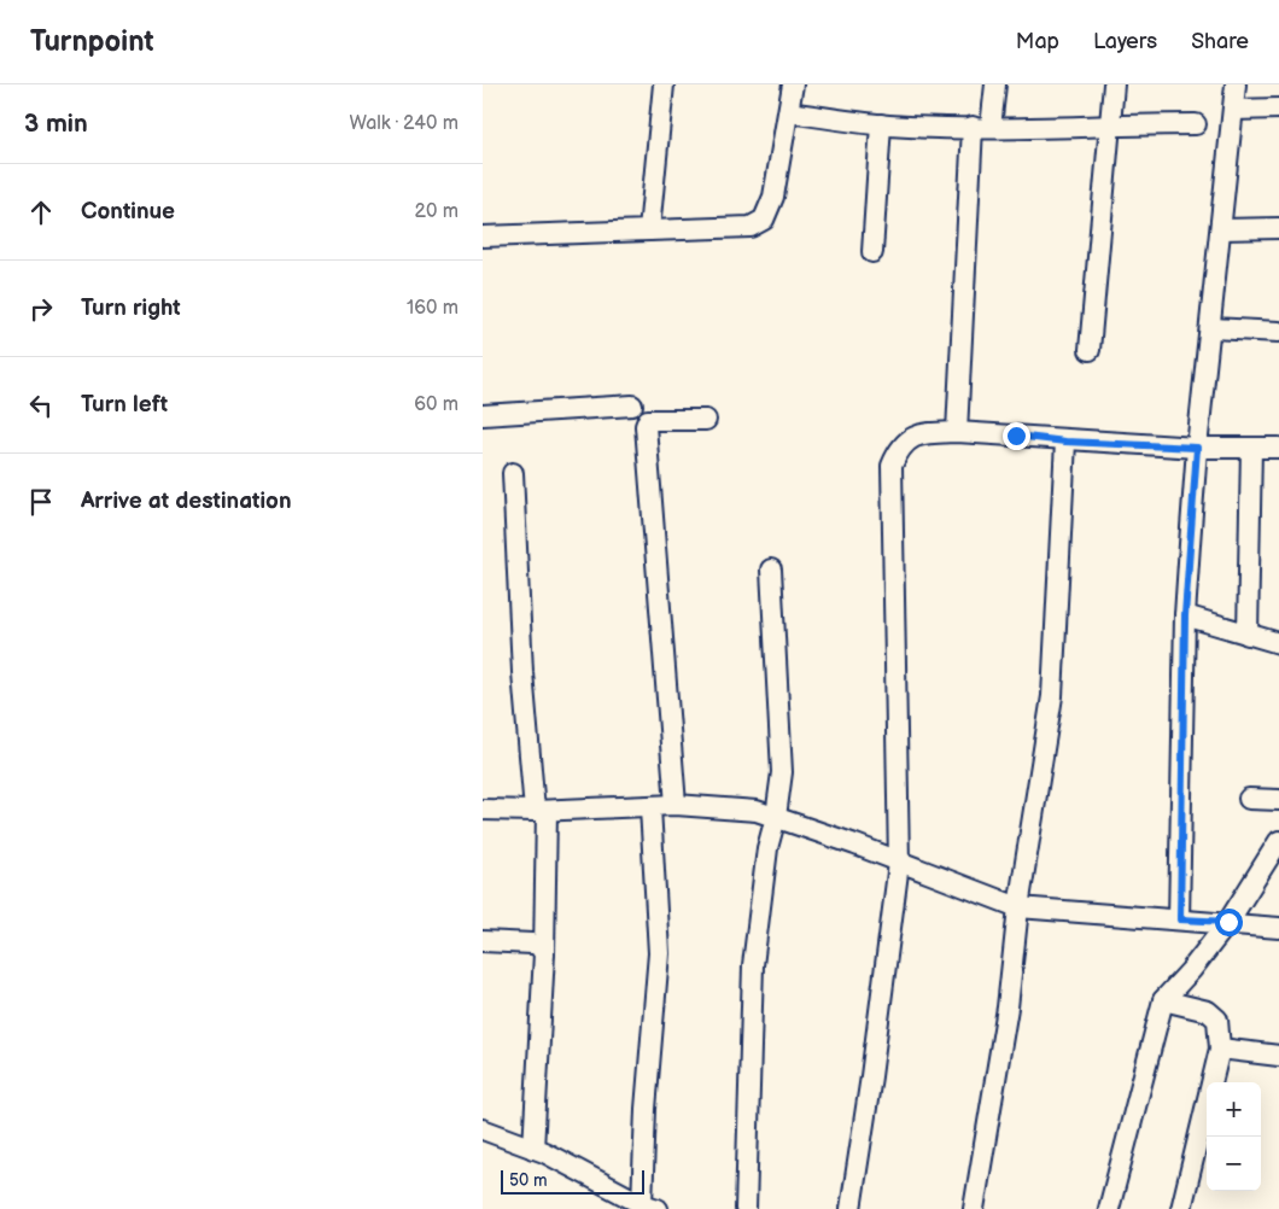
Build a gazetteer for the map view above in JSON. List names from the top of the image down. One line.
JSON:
{"scale_bar":"50 m","page":{"header":"Turnpoint","nav":["Map","Layers","Share"],"heading":["3 min","Walk · 240 m"],"list":[["Continue","20 m"],["Turn right","160 m"],["Turn left","60 m"],"Arrive at destination"],"map_buttons":["+","−"],"scale":"50 m"}}
